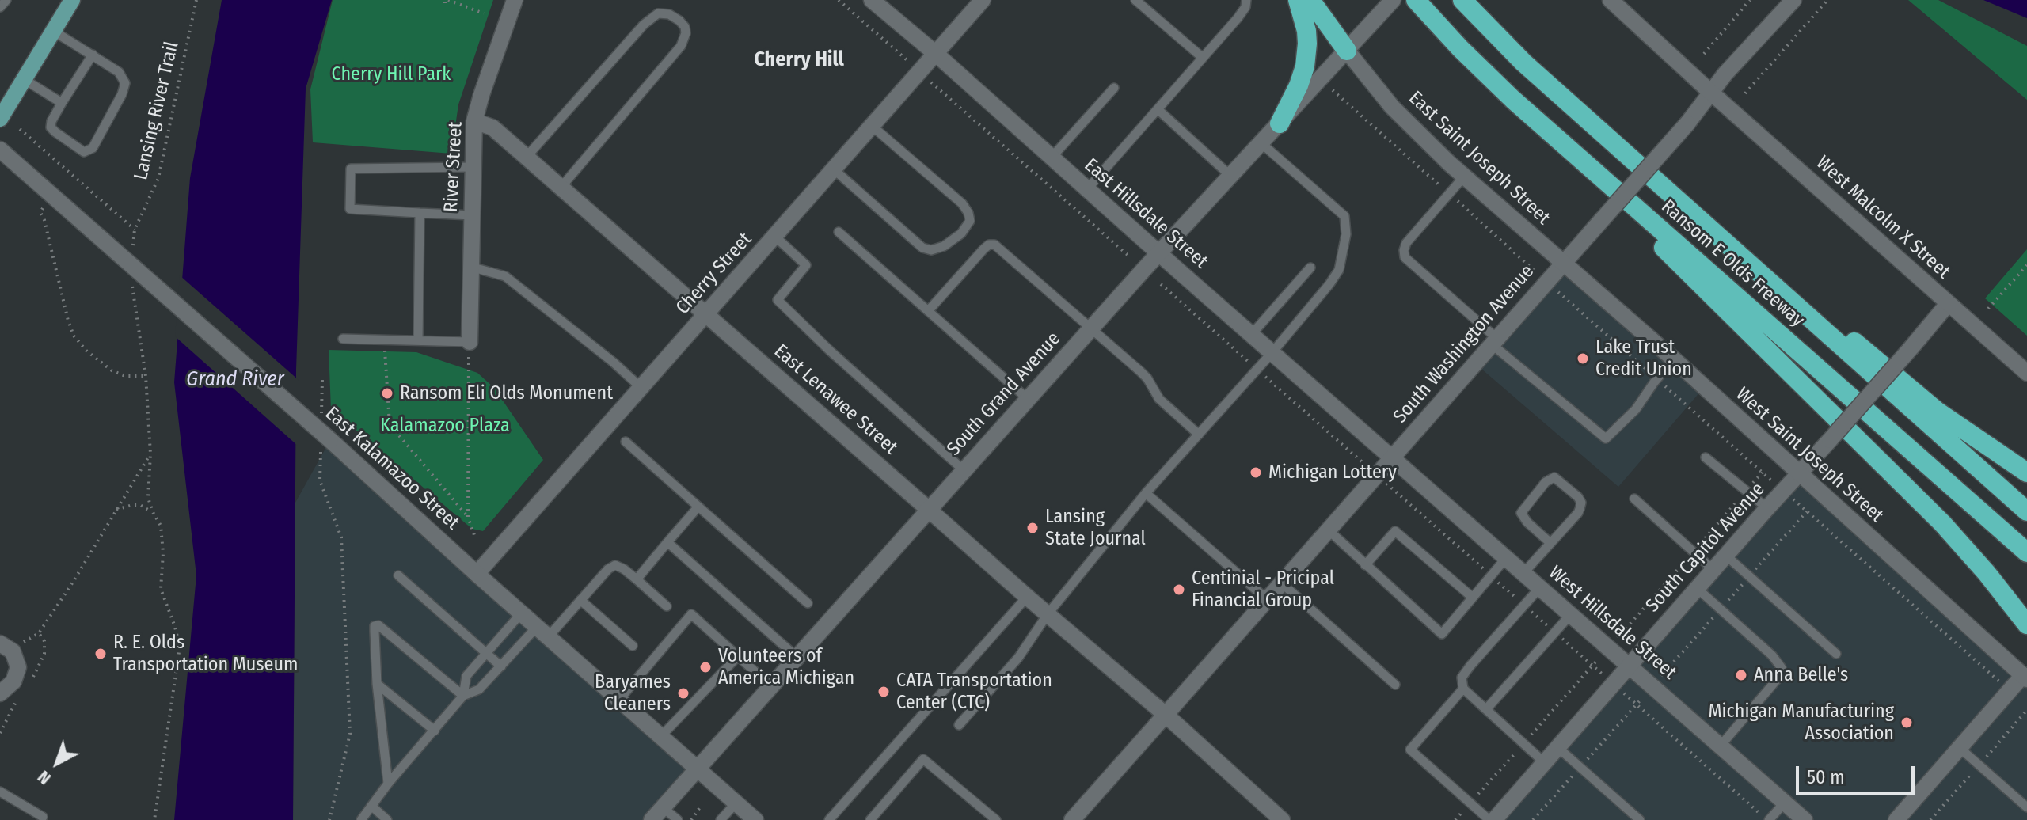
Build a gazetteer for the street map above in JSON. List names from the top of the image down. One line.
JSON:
{"streets":{"highway":["Ransom E Olds Freeway"],"street":["East Saint Joseph Street","River Street","East Hillsdale Street","West Malcolm X Street","Cherry Street","South Washington Avenue","South Grand Avenue","East Lenawee Street","West Saint Joseph Street","East Kalamazoo Street","South Capitol Avenue","West Hillsdale Street"],"path":["Lansing River Trail"]},"crossings":[["East Saint Joseph Street","South Washington Avenue"],["East Saint Joseph Street","South Grand Avenue"],["East Saint Joseph Street","West Saint Joseph Street"],["River Street","East Lenawee Street"],["East Hillsdale Street","Cherry Street"],["East Hillsdale Street","South Washington Avenue"],["East Hillsdale Street","South Grand Avenue"],["East Hillsdale Street","West Hillsdale Street"],["West Malcolm X Street","South Washington Avenue"],["West Malcolm X Street","South Capitol Avenue"],["Cherry Street","East Lenawee Street"],["Cherry Street","East Kalamazoo Street"],["South Washington Avenue","East Lenawee Street"],["South Washington Avenue","West Saint Joseph Street"],["South Washington Avenue","West Hillsdale Street"],["South Grand Avenue","East Lenawee Street"],["South Grand Avenue","East Kalamazoo Street"],["West Saint Joseph Street","South Capitol Avenue"],["South Capitol Avenue","West Hillsdale Street"]],"districts":["Cherry Hill"],"water":["Grand River"],"parks":["Cherry Hill Park","Kalamazoo Plaza"],"places":["Lake Trust Credit Union","Ransom Eli Olds Monument","Michigan Lottery","Lansing State Journal","Centinial - Pricipal Financial Group","R. E. Olds Transportation Museum","Volunteers of America Michigan","Anna Belle's","CATA Transportation Center (CTC)","Baryames Cleaners","Michigan Manufacturing Association"],"scale_bar":"50 m","north":"bottom left"}
